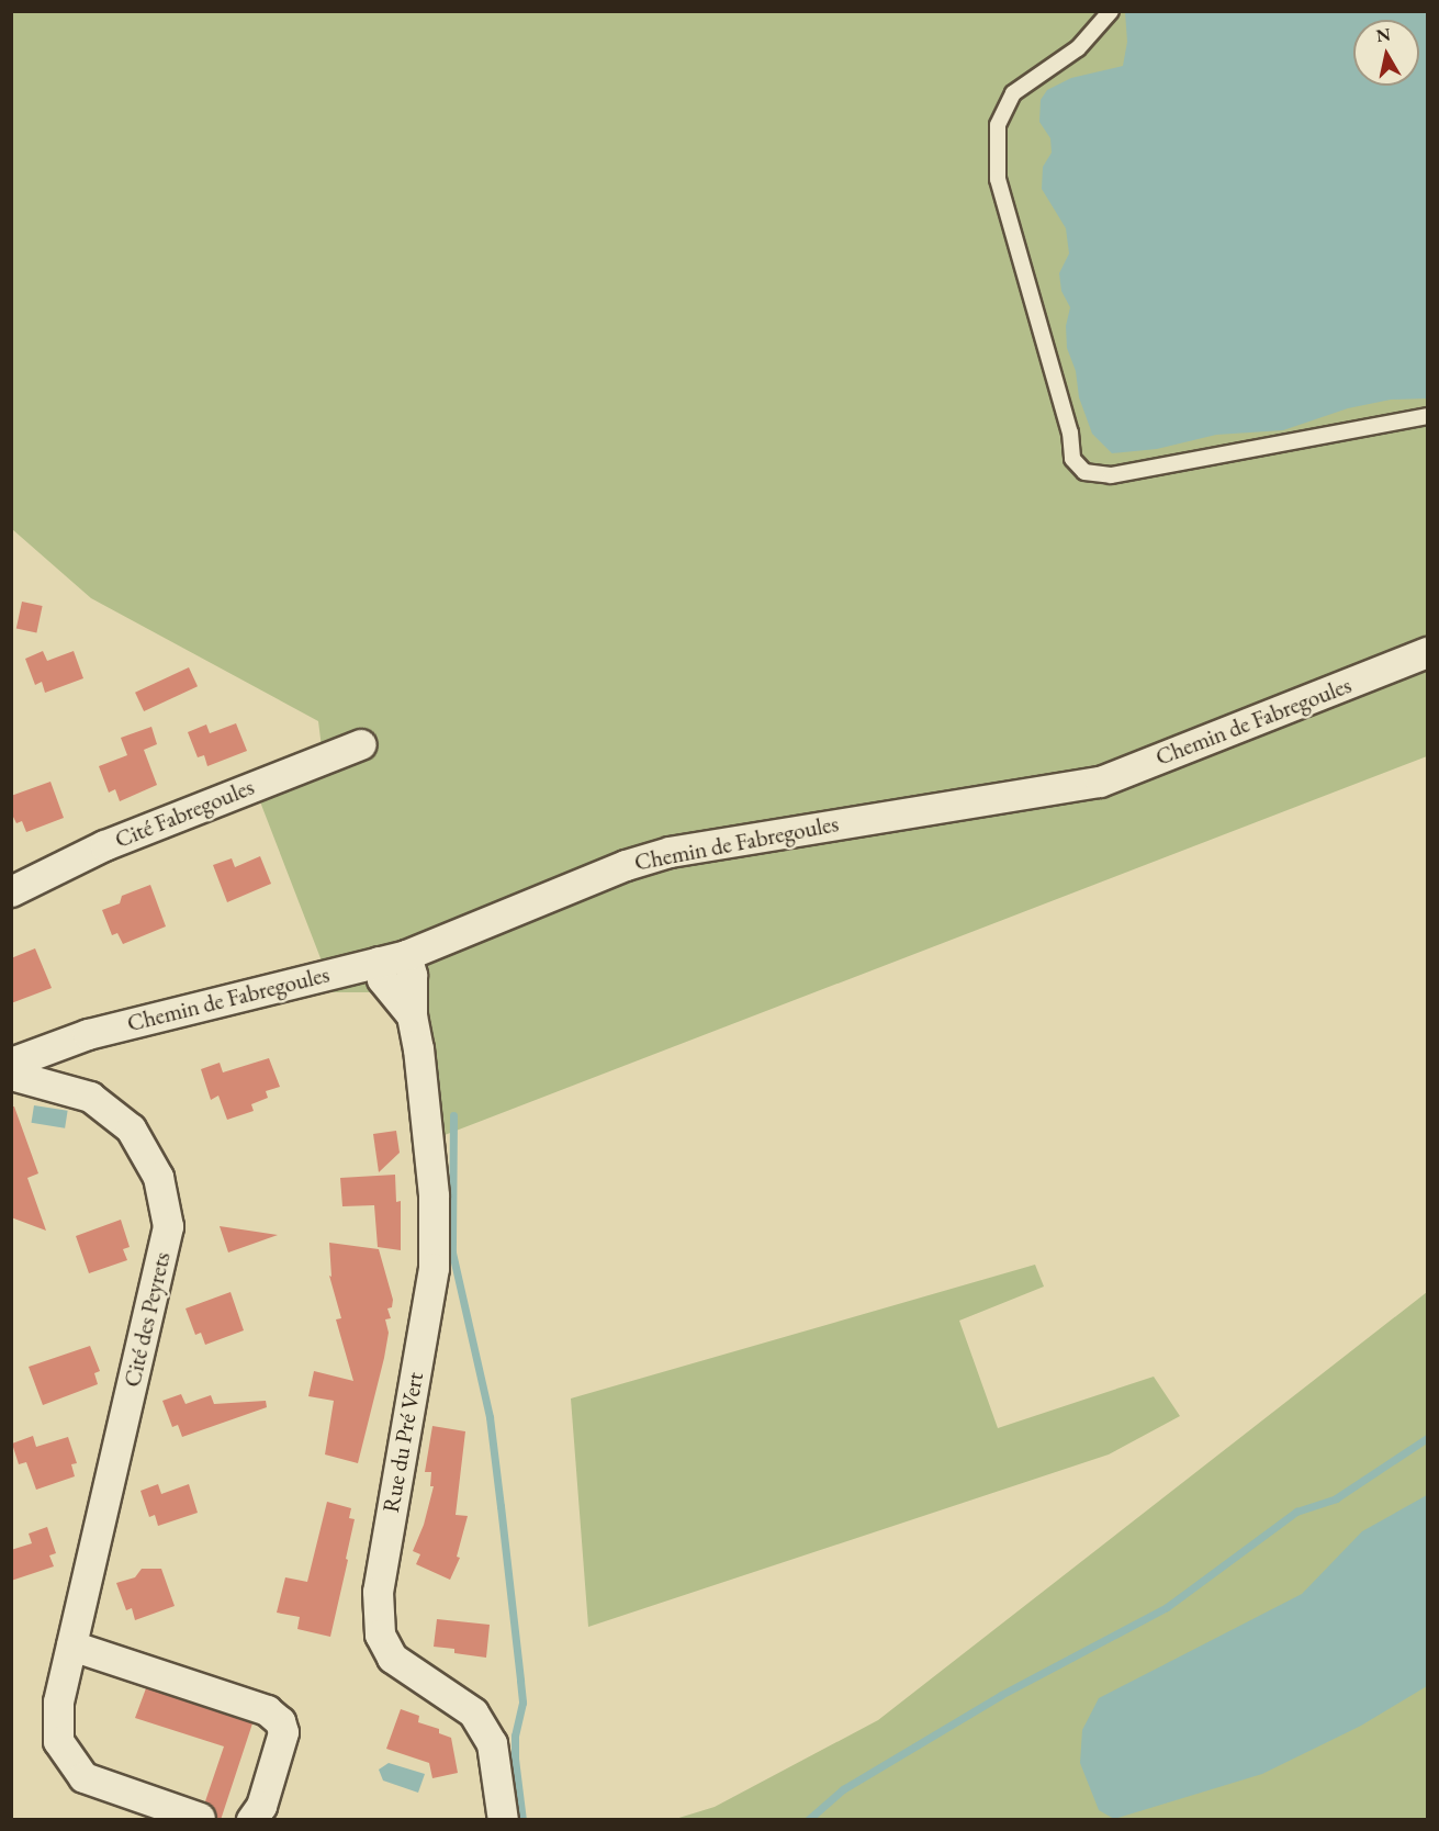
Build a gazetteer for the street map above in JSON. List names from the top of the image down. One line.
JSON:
{"streets":{"street":["Chemin de Fabregoules","Cité Fabregoules","Cité des Peyrets","Rue du Pré Vert"]},"crossings":[["Chemin de Fabregoules","Rue du Pré Vert"]],"north":"top"}
